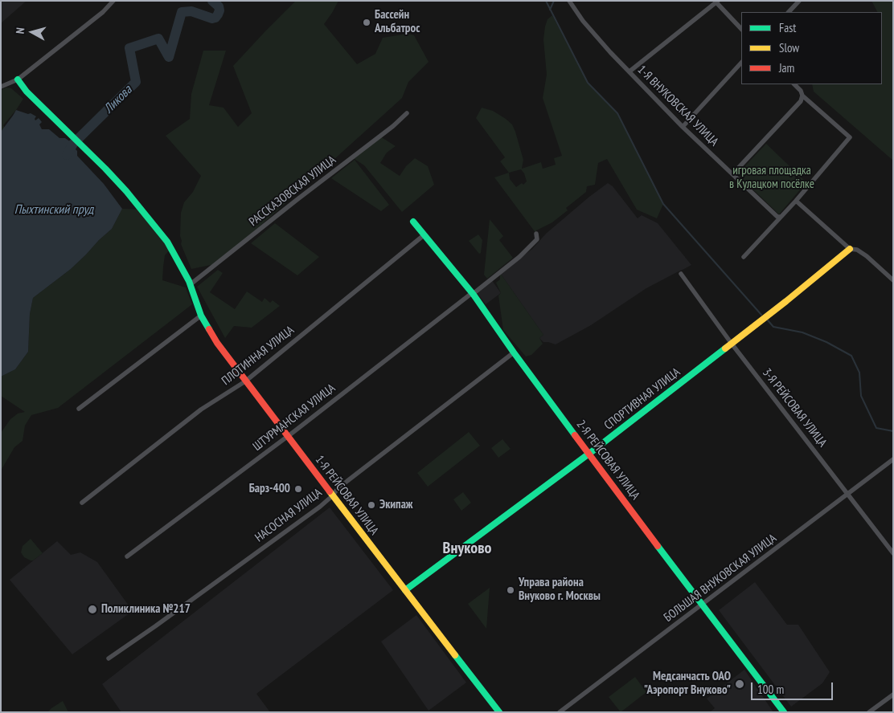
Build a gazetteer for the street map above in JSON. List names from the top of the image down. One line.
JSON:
{"streets":{"street":["1-Я ВНУКОВСКАЯ УЛИЦА","РАССКАЗОВСКАЯ УЛИЦА","ПЛОТИННАЯ УЛИЦА","СПОРТИВНАЯ УЛИЦА","3-Я РЕЙСОВАЯ УЛИЦА","ШТУРМАНСКАЯ УЛИЦА","2-Я РЕЙСОВАЯ УЛИЦА","1-Я РЕЙСОВАЯ УЛИЦА","НАСОСНАЯ УЛИЦА","БОЛЬШАЯ ВНУКОВСКАЯ УЛИЦА"]},"crossings":[["РАССКАЗОВСКАЯ УЛИЦА","1-Я РЕЙСОВАЯ УЛИЦА"],["ПЛОТИННАЯ УЛИЦА","2-Я РЕЙСОВАЯ УЛИЦА"],["ПЛОТИННАЯ УЛИЦА","1-Я РЕЙСОВАЯ УЛИЦА"],["СПОРТИВНАЯ УЛИЦА","3-Я РЕЙСОВАЯ УЛИЦА"],["СПОРТИВНАЯ УЛИЦА","2-Я РЕЙСОВАЯ УЛИЦА"],["СПОРТИВНАЯ УЛИЦА","1-Я РЕЙСОВАЯ УЛИЦА"],["3-Я РЕЙСОВАЯ УЛИЦА","БОЛЬШАЯ ВНУКОВСКАЯ УЛИЦА"],["ШТУРМАНСКАЯ УЛИЦА","2-Я РЕЙСОВАЯ УЛИЦА"],["ШТУРМАНСКАЯ УЛИЦА","1-Я РЕЙСОВАЯ УЛИЦА"],["2-Я РЕЙСОВАЯ УЛИЦА","НАСОСНАЯ УЛИЦА"],["2-Я РЕЙСОВАЯ УЛИЦА","БОЛЬШАЯ ВНУКОВСКАЯ УЛИЦА"],["1-Я РЕЙСОВАЯ УЛИЦА","НАСОСНАЯ УЛИЦА"]],"districts":["Внуково"],"water":["Ликова","Пыхтинский пруд"],"parks":["игровая площадка в Кулацком посёлке"],"places":["Бассейн Альбатрос","Барз-400","Экипаж","Управа района Внуково г. Москвы","Поликлиника №217","Медсанчасть ОАО \"Аэропорт Внуково\""],"legend":["Fast","Slow","Jam"],"scale_bar":"100 m","north":"left"}
